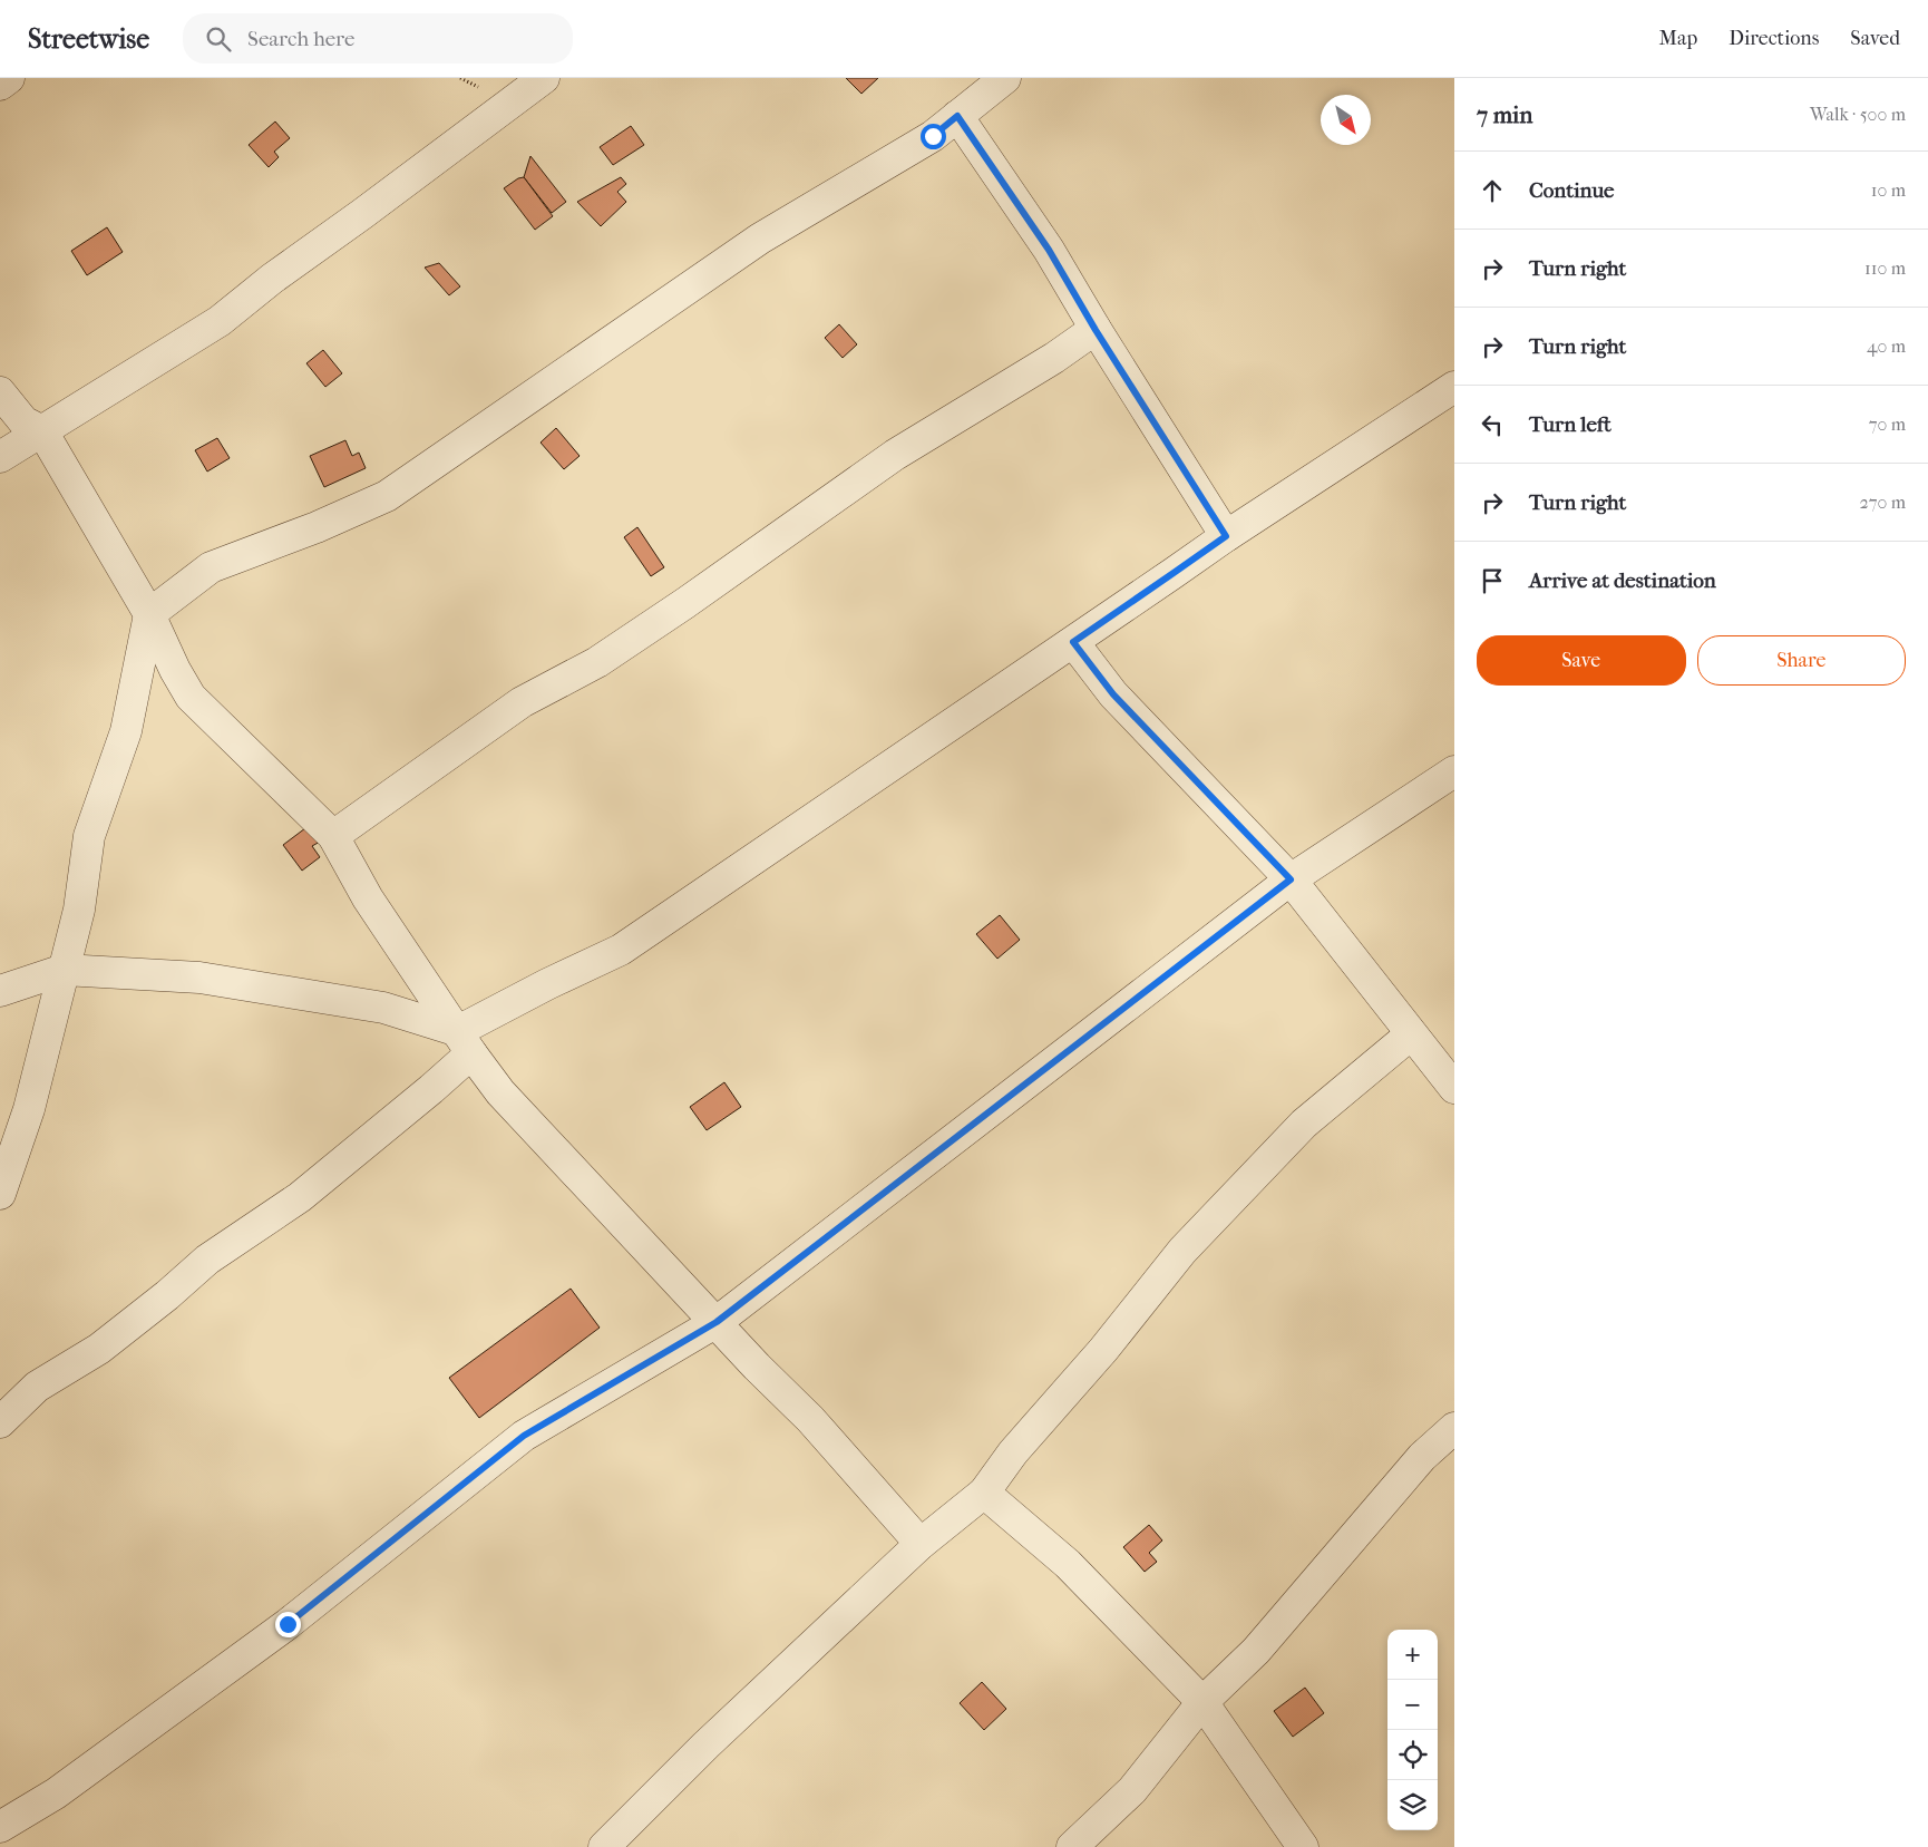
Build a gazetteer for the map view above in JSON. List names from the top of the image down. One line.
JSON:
{"north":"bottom right","page":{"header":"Streetwise","search":"Search here","nav":["Map","Directions","Saved"],"heading":["7 min","Walk · 500 m"],"list":[["Continue","10 m"],["Turn right","110 m"],["Turn right","40 m"],["Turn left","70 m"],["Turn right","270 m"],"Arrive at destination"],"buttons":["Save","Share"],"map_buttons":["+","−"]}}
